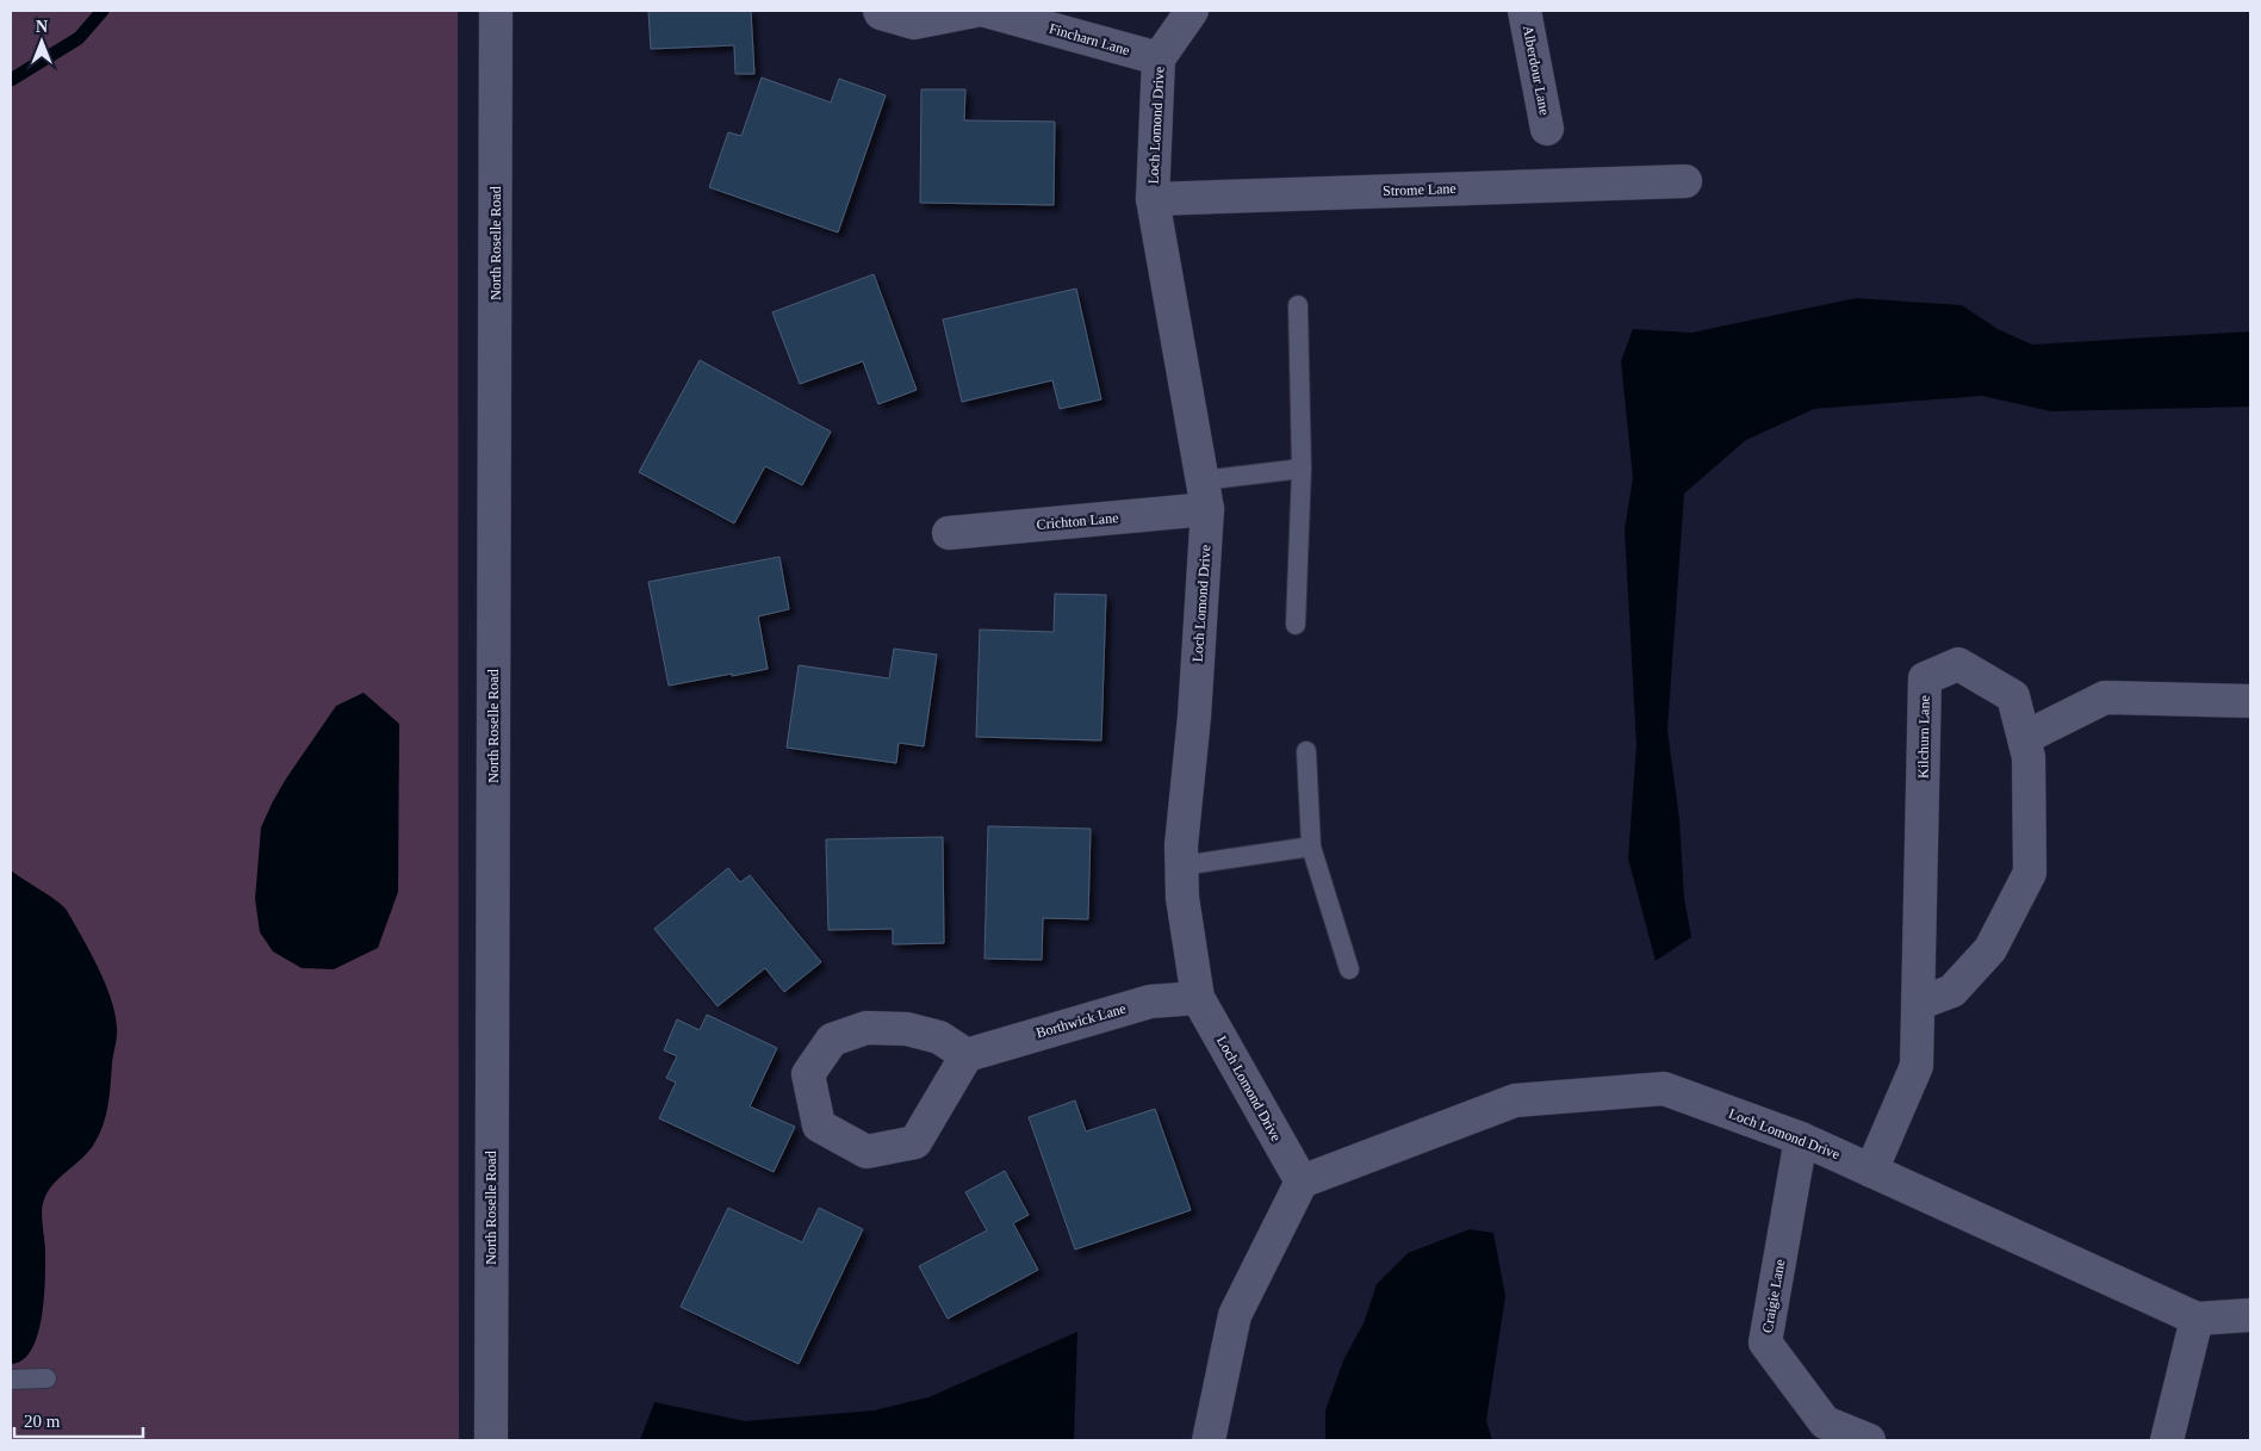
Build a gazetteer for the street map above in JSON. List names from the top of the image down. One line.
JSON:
{"streets":{"street":["Fincharn Lane","Alberdour Lane","Loch Lomond Drive","Strome Lane","North Roselle Road","Crichton Lane","Kilchurn Lane","Borthwick Lane","Craigie Lane"]},"crossings":[["Fincharn Lane","Loch Lomond Drive"],["Loch Lomond Drive","Strome Lane"],["Loch Lomond Drive","Crichton Lane"],["Loch Lomond Drive","Kilchurn Lane"],["Loch Lomond Drive","Borthwick Lane"],["Loch Lomond Drive","Craigie Lane"]],"scale_bar":"20 m","north":"top"}
